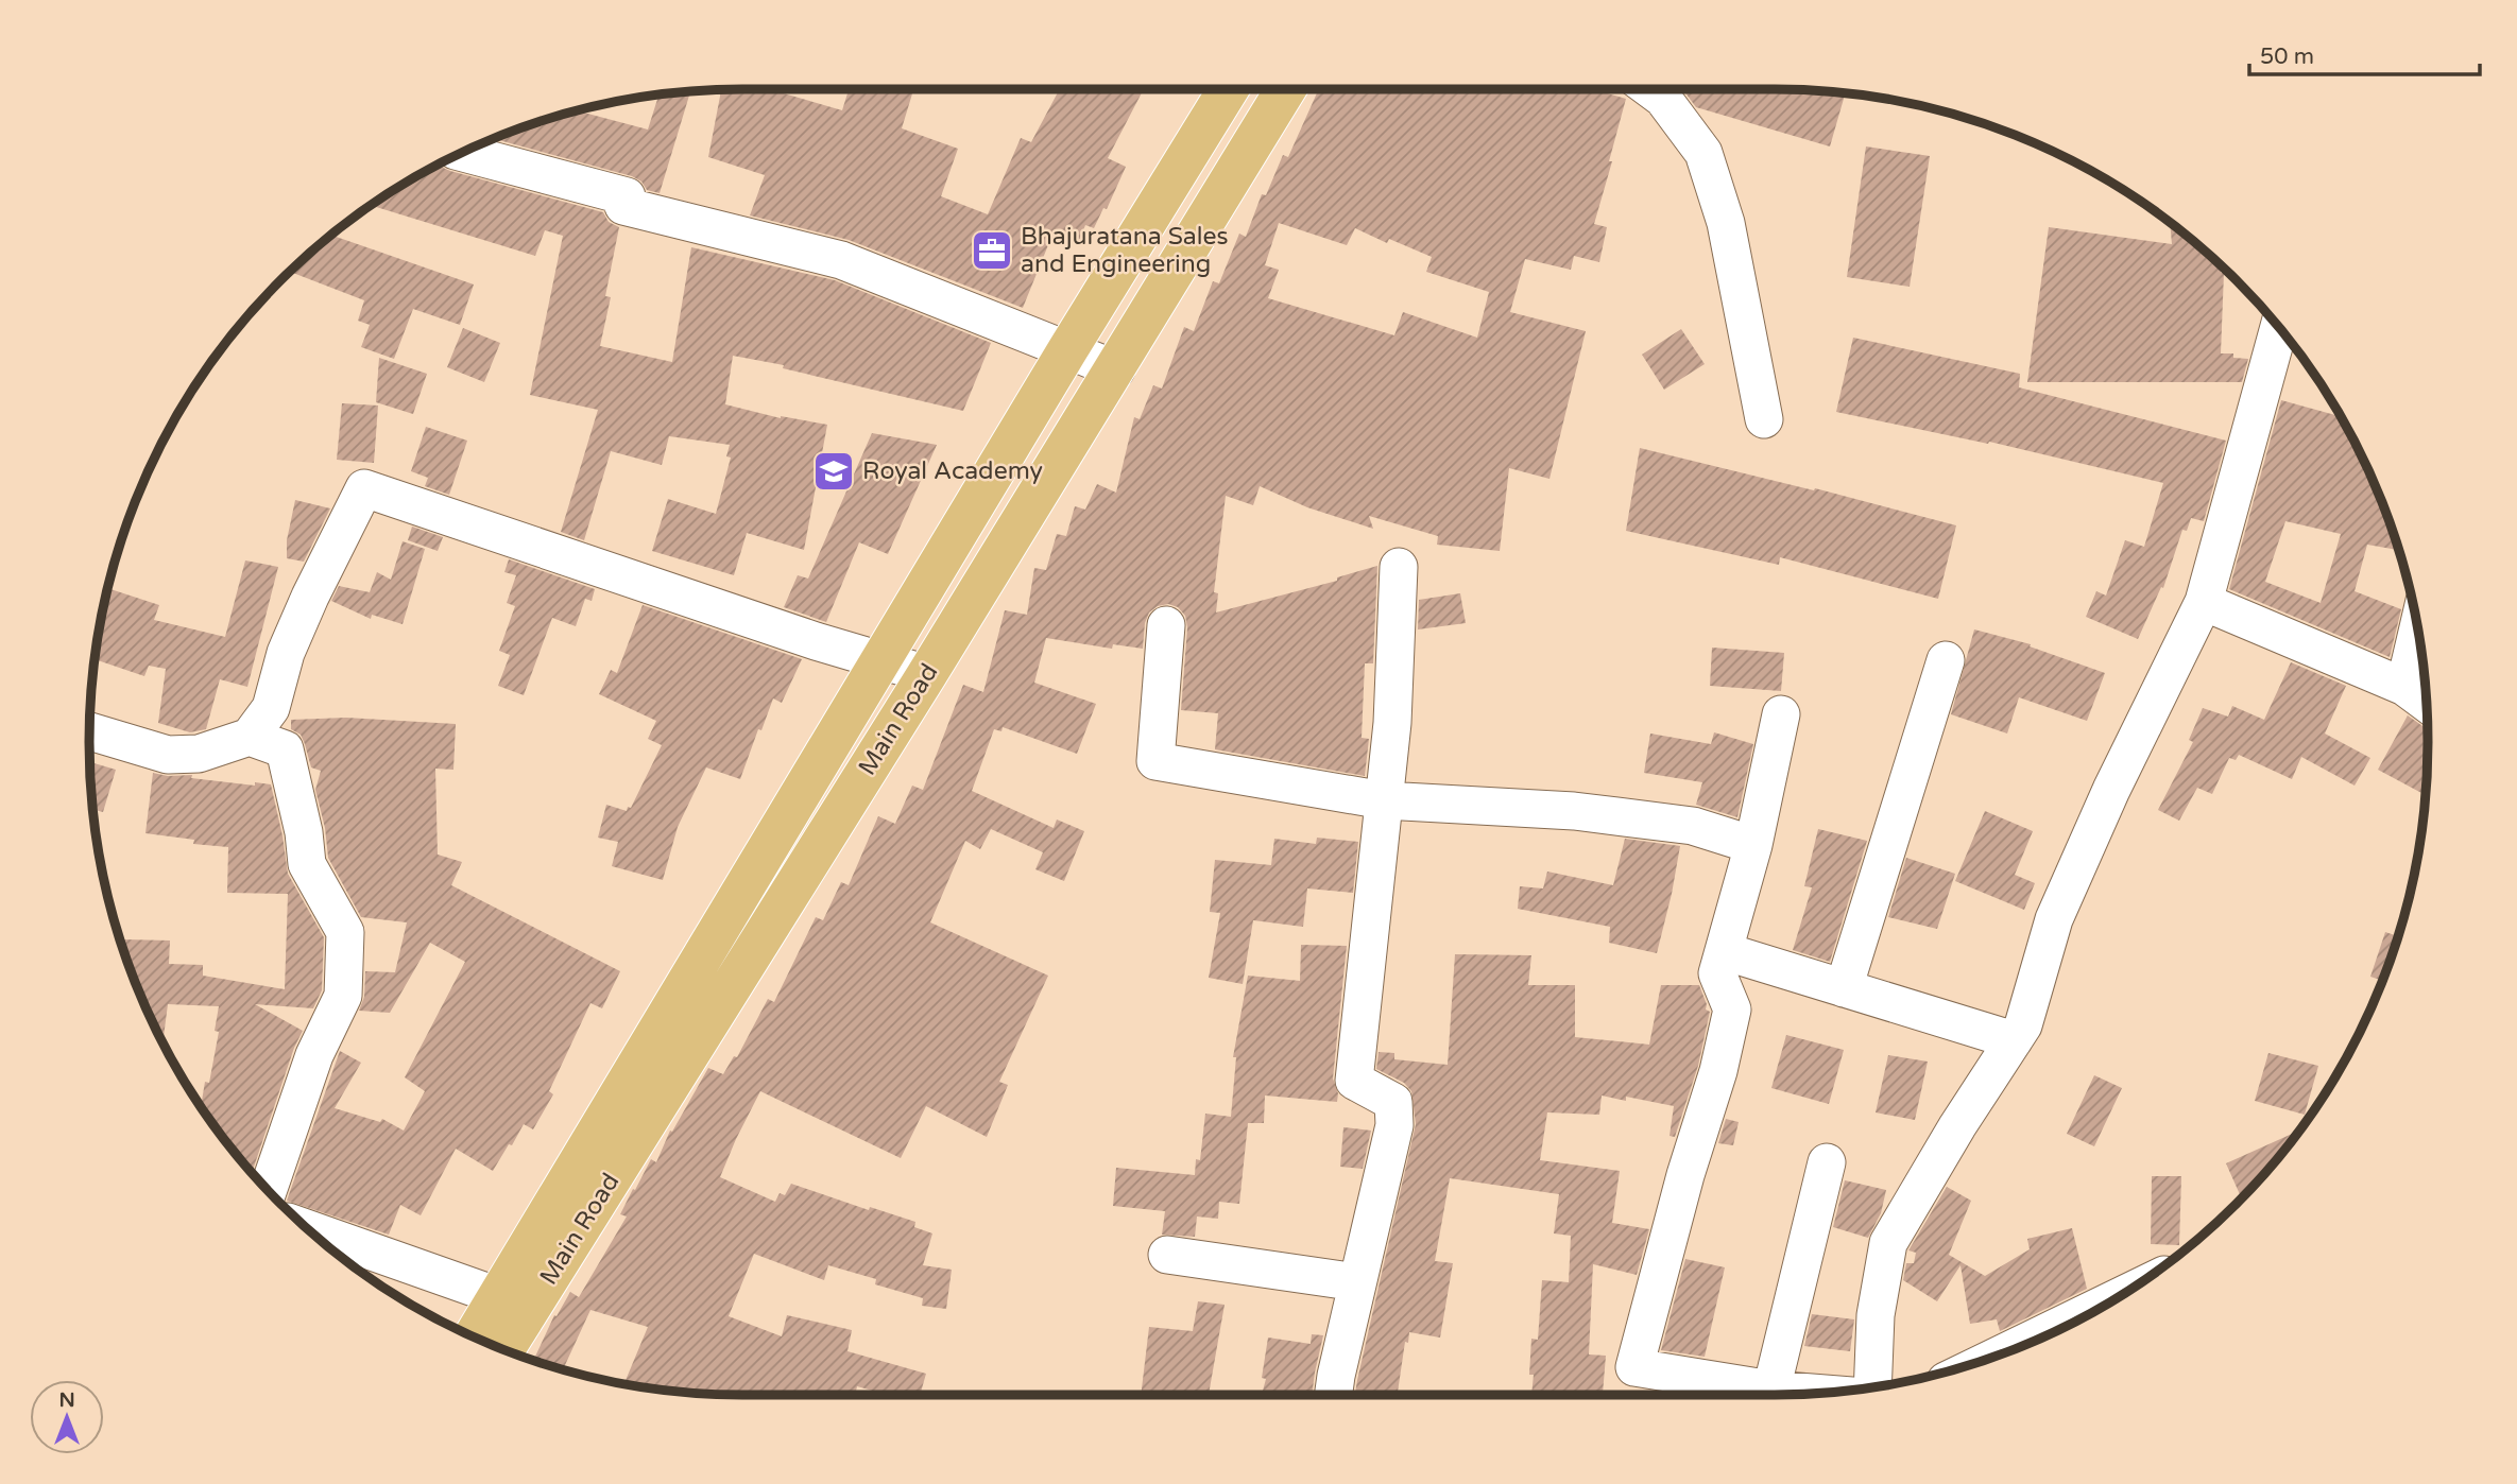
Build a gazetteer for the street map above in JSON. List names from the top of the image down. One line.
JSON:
{"streets":{"main road":["Main Road"]},"places":{"office":["Bhajuratana Sales and Engineering"],"school or university":["Royal Academy"]},"scale_bar":"50 m","north":"top"}
